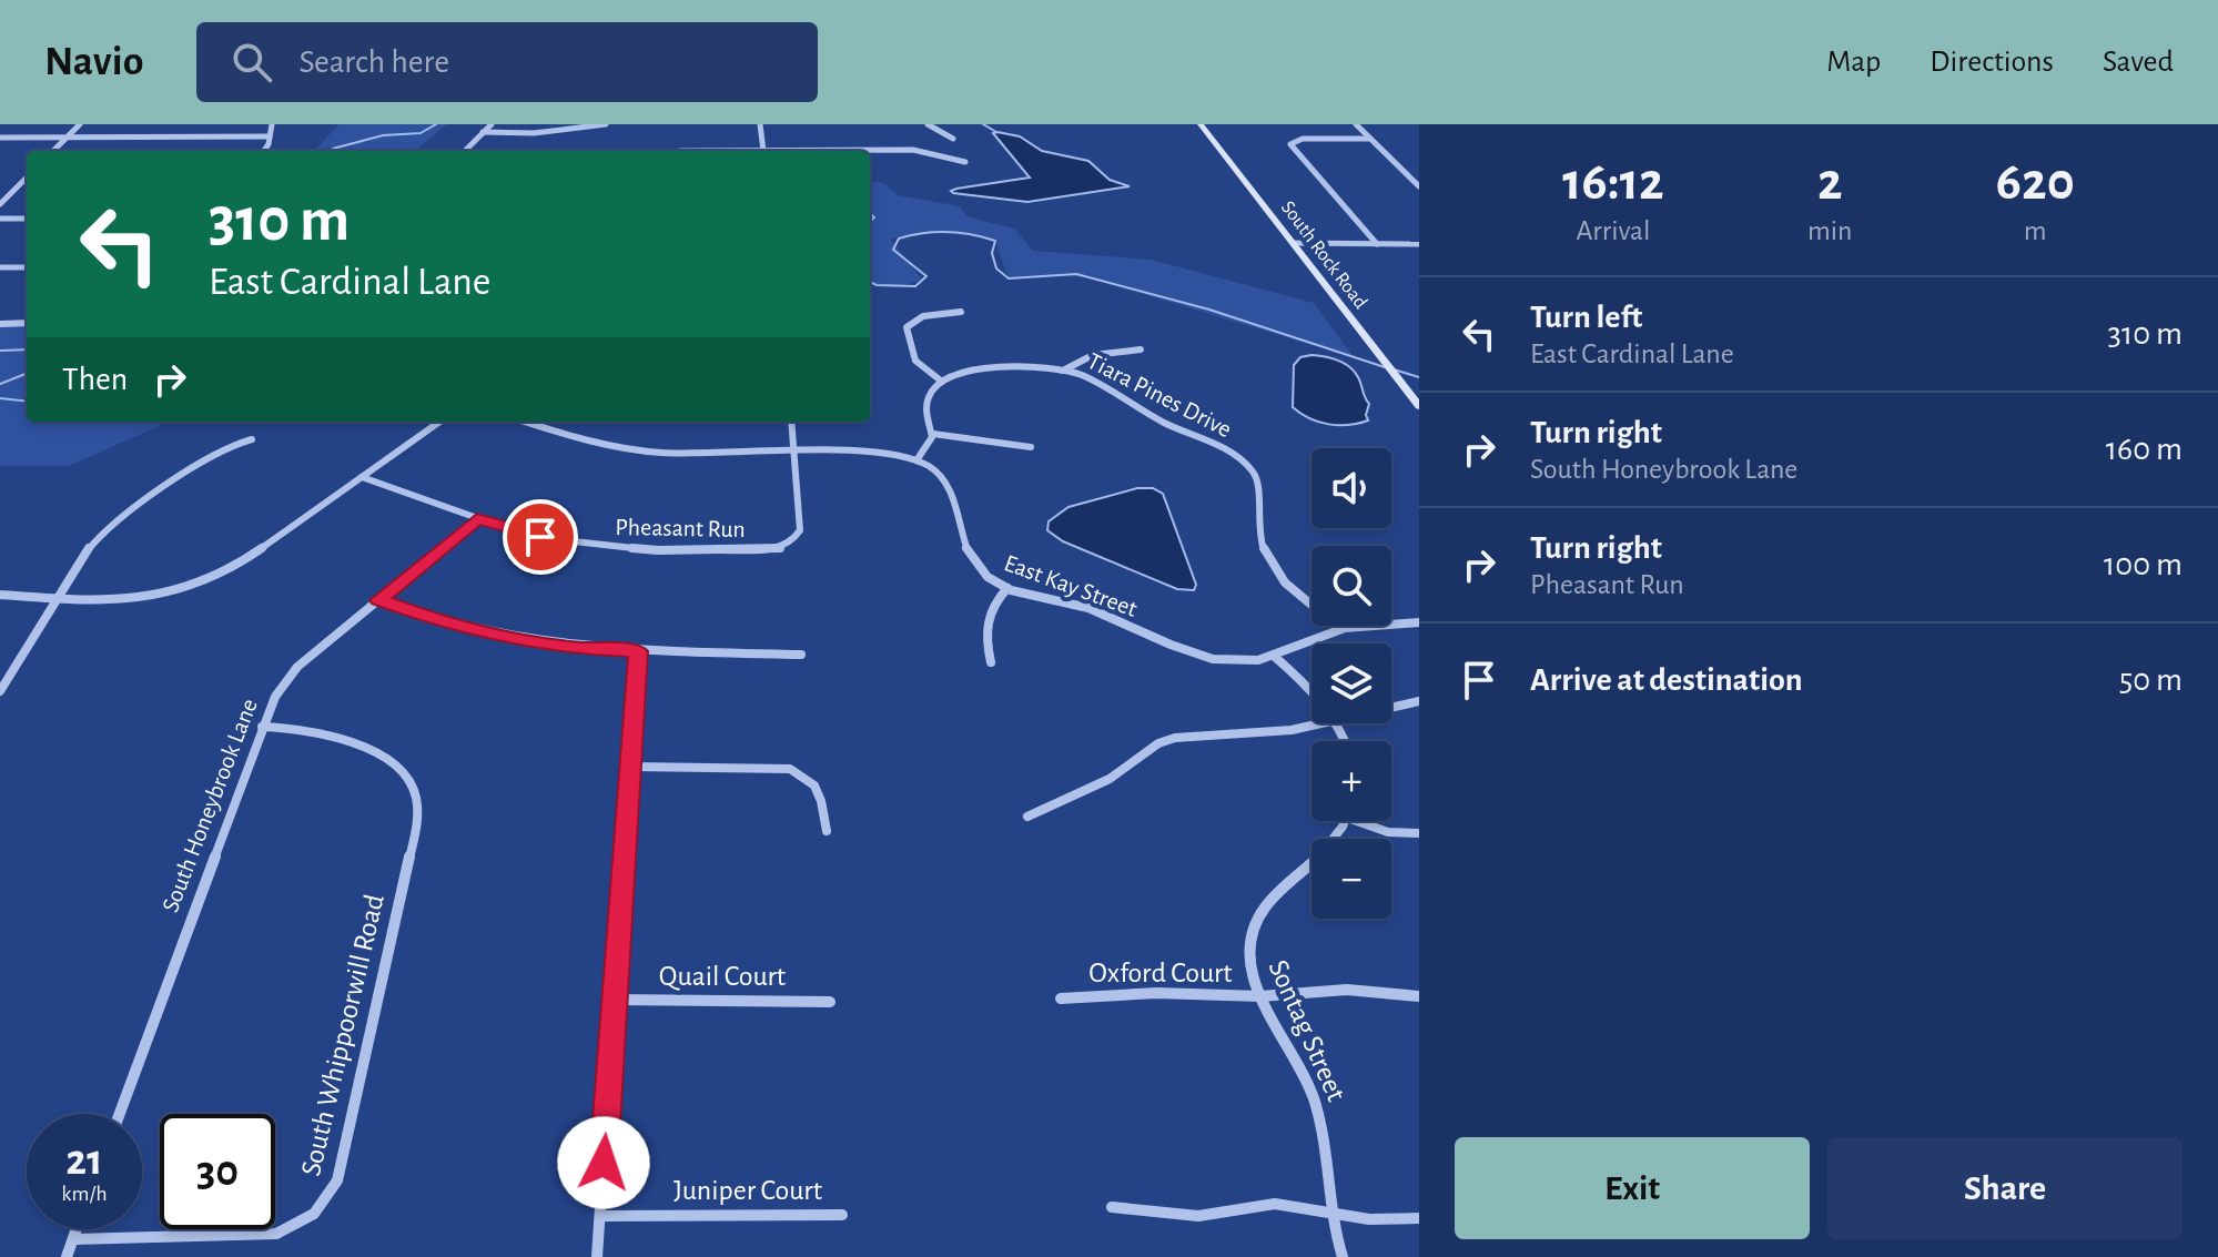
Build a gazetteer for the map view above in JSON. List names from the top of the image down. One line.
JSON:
{"streets":{"main road":["South Rock Road"],"street":["Tiara Pines Drive","Pheasant Run","East Kay Street","South Honeybrook Lane","Oxford Court","Quail Court","Sontag Street","South Whippoorwill Road","Juniper Court"]},"crossings":[["Tiara Pines Drive","East Kay Street"],["Pheasant Run","South Honeybrook Lane"],["South Honeybrook Lane","South Whippoorwill Road"],["Oxford Court","Sontag Street"]],"page":{"header":"Navio","search":"Search here","nav":["Map","Directions","Saved"],"eta":["16:12","Arrival","2","min","620","m"],"turn":["310 m","East Cardinal Lane"],"list":[{"name":"Turn left","note":"East Cardinal Lane","value":"310 m"},{"name":"Turn right","note":"South Honeybrook Lane","value":"160 m"},{"name":"Turn right","note":"Pheasant Run","value":"100 m"},{"name":"Arrive at destination","value":"50 m"}],"then":"Then","map_buttons":["+","−"],"speed":"21 km/h","limit":"30","buttons":["Exit","Share"]}}
